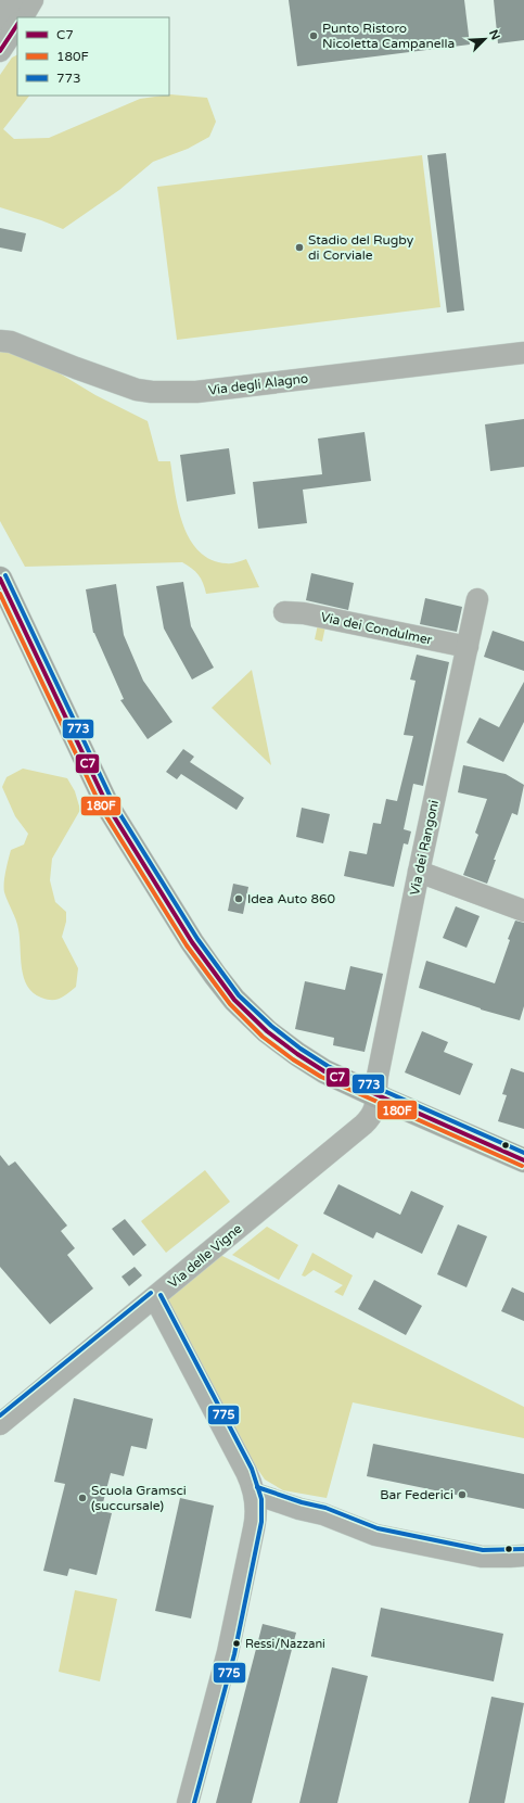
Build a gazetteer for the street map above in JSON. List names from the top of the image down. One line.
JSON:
{"streets":{"street":["Via degli Alagno","Via dei Condulmer","Via dei Rangoni","Via delle Vigne"]},"crossings":[["Via dei Condulmer","Via dei Rangoni"],["Via dei Rangoni","Via delle Vigne"]],"places":["Punto Ristoro Nicoletta Campanella","Stadio del Rugby di Corviale","Idea Auto 860","Bar Federici","Scuola Gramsci (succursale)","Ressi/Nazzani"],"lines":["transit line C7","transit line 773","transit line 180F","transit line 775"],"legend":["C7","180F","773"],"north":"top right"}
